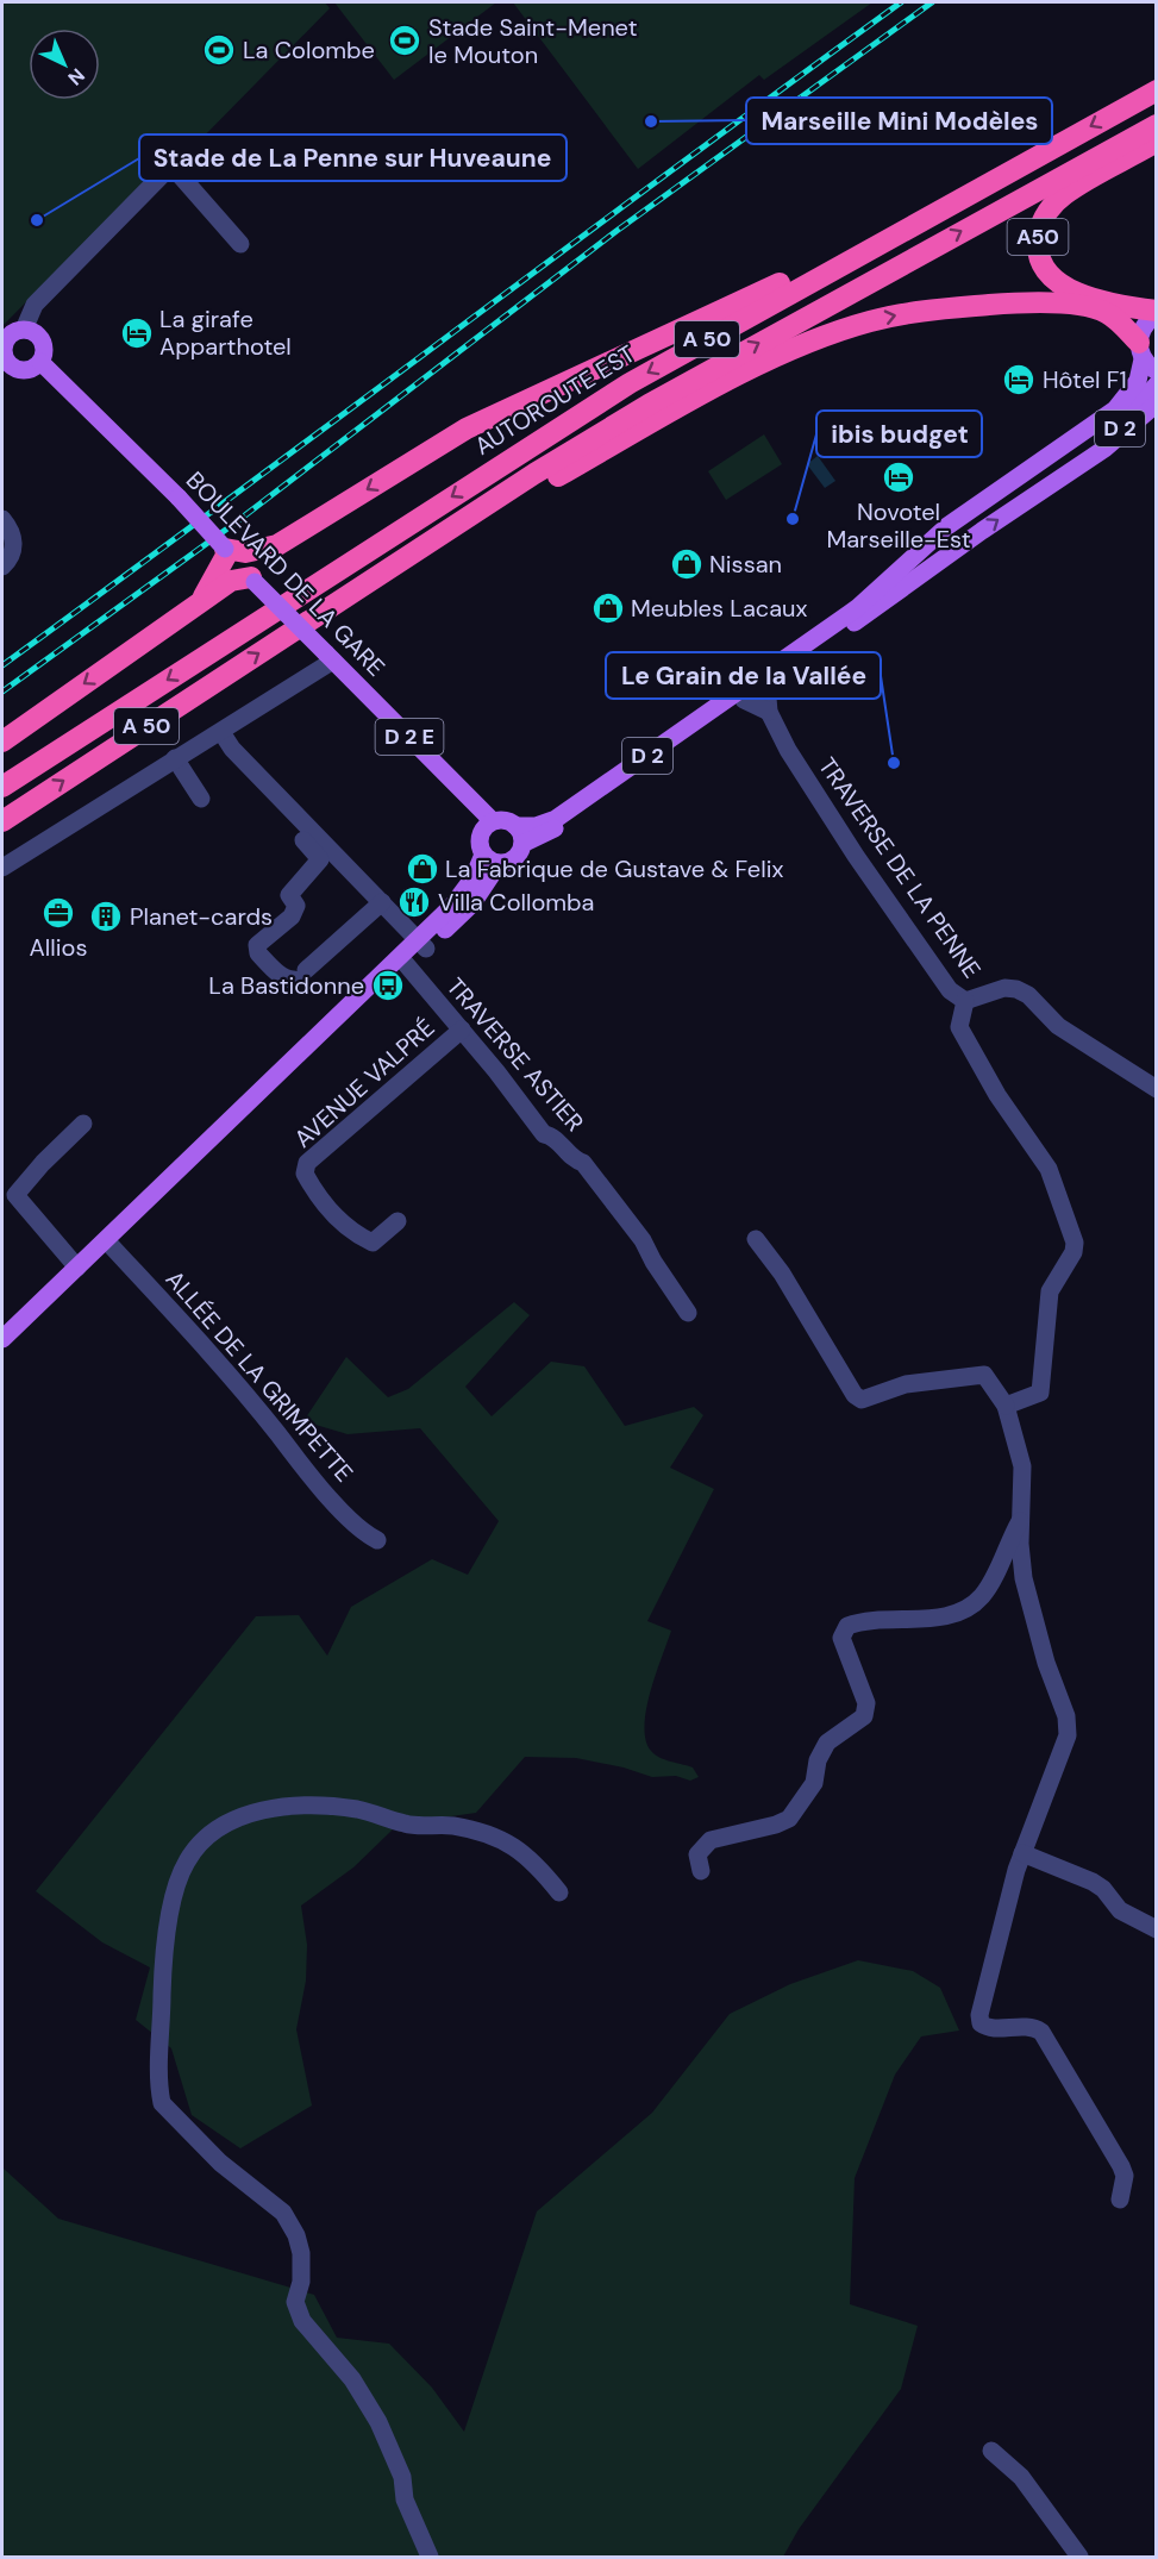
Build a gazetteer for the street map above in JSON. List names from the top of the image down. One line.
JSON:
{"streets":{"highway":["A50","A 50","AUTOROUTE EST"],"main road":["D 2","BOULEVARD DE LA GARE","D 2 E"],"street":["TRAVERSE DE LA PENNE","TRAVERSE ASTIER","AVENUE VALPRÉ","ALLÉE DE LA GRIMPETTE"]},"crossings":[["D 2","BOULEVARD DE LA GARE"],["D 2","TRAVERSE DE LA PENNE"],["TRAVERSE ASTIER","AVENUE VALPRÉ"]],"places":{"sports":["Stade Saint-Menet le Mouton","La Colombe"],"other":["Marseille Mini Modèles","Stade de La Penne sur Huveaune","ibis budget","Le Grain de la Vallée"],"hotel":["La girafe Apparthotel","Hôtel F1","Novotel Marseille-Est"],"shop":["Nissan","Meubles Lacaux","La Fabrique de Gustave & Felix"],"restaurant":["Villa Collomba"],"office":["Allios"],"building":["Planet-cards"],"bus stop":["La Bastidonne"]},"north":"bottom right"}
